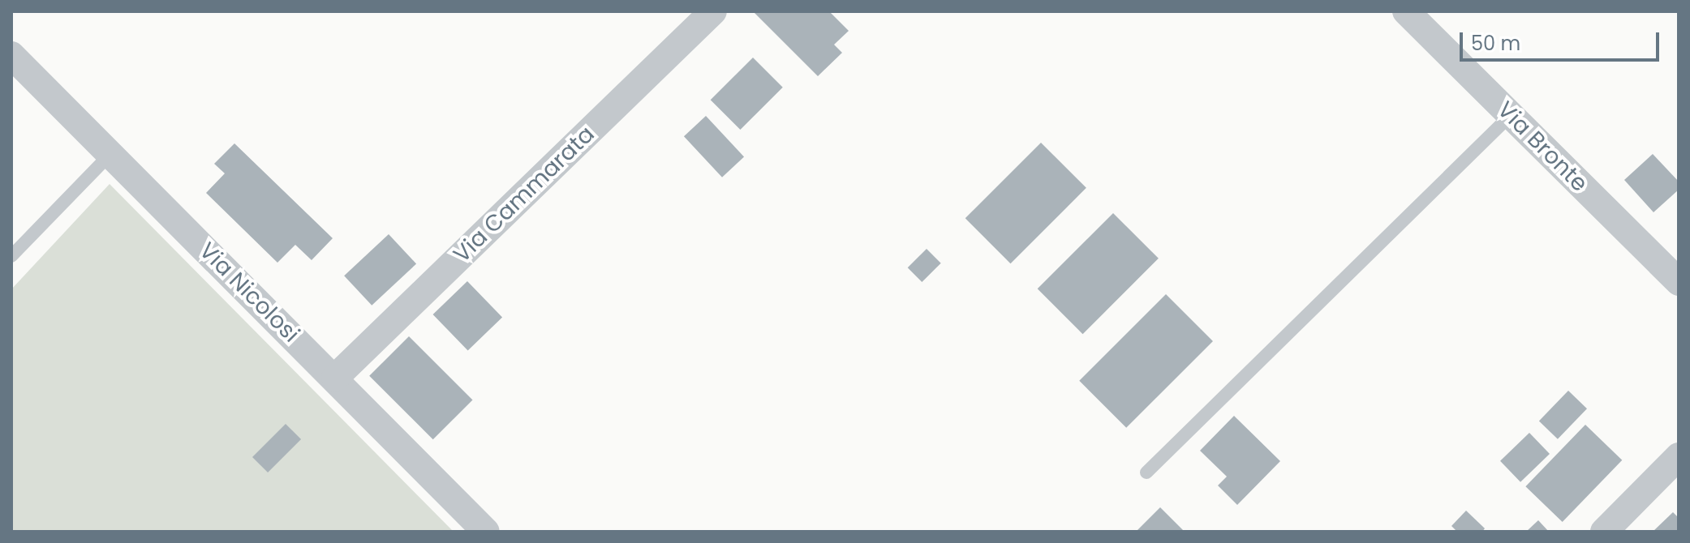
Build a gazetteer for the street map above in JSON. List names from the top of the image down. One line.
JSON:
{"streets":{"street":["Via Bronte","Via Cammarata","Via Nicolosi"]},"crossings":[["Via Cammarata","Via Nicolosi"]],"scale_bar":"50 m"}
